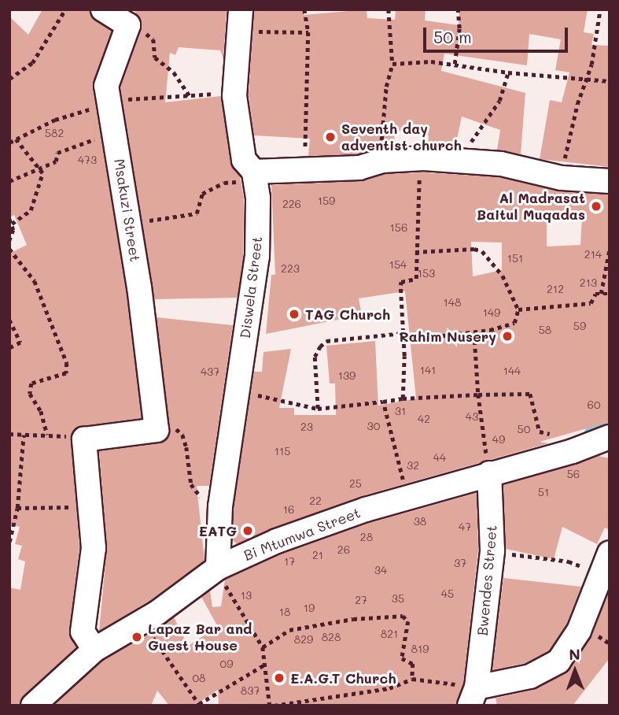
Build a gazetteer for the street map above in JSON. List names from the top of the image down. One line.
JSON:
{"streets":{"street":["Msakuzi Street","Diswela Street","Bi Mtumwa Street","Bwendes Street"]},"crossings":[["Diswela Street","Bi Mtumwa Street"],["Bi Mtumwa Street","Bwendes Street"]],"places":["Seventh day adventist church","Al Madrasat Baitul Muqadas","TAG Church","Rahim Nusery","EATG","Lapaz Bar and Guest House","E.A.G.T Church"],"house_numbers":["582","473","159","226","156","214","151","154","223","153","213","212","148","149","59","58","141","144","437","139","60","31","43","42","30","23","50","49","115","44","32","56","25","51","22","16","38","47","28","26","21","17","37","34","45","13","35","27","19","18","821","828","829","819","09","08","837"],"scale_bar":"50 m","north":"top"}
